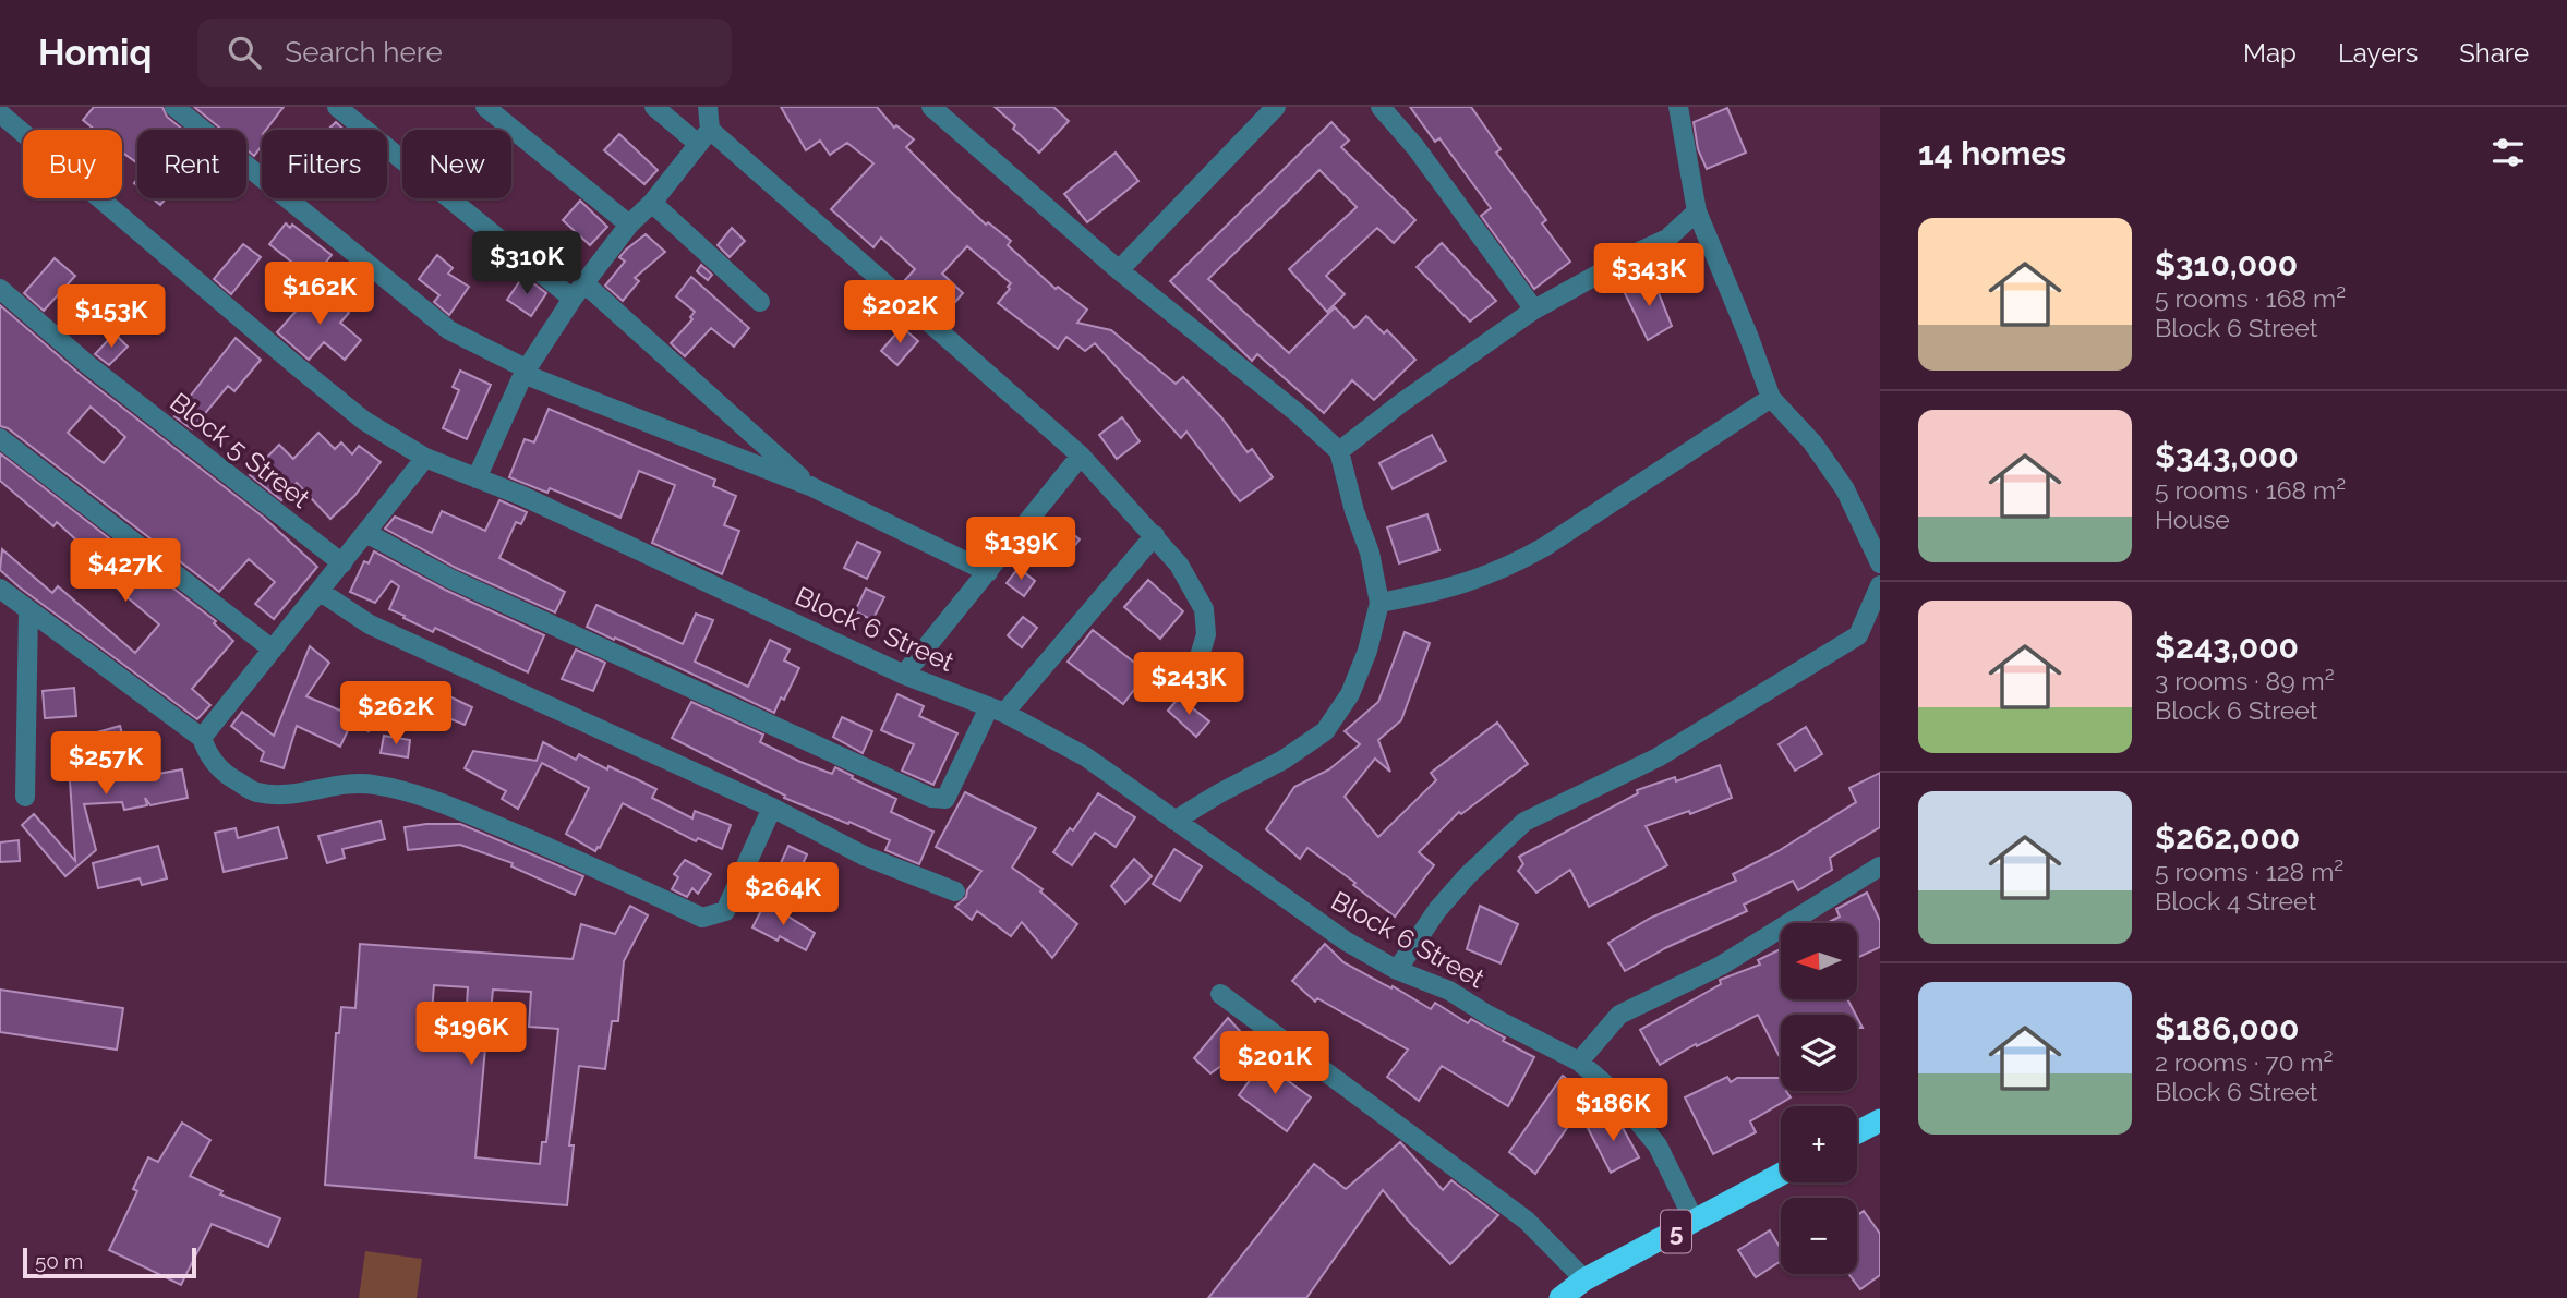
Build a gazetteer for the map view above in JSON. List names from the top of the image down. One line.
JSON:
{"streets":{"highway":["5"],"street":["Block 5 Street","Block 6 Street"]},"crossings":[["Block 6 Street","5"]],"scale_bar":"50 m","north":"left","page":{"header":"Homiq","search":"Search here","nav":["Map","Layers","Share"],"heading":"14 homes","chip":["Buy","Rent","Filters","New"],"list":[{"name":"$310,000","note":"5 rooms · 168 m² · Block 6 Street"},{"name":"$343,000","note":"5 rooms · 168 m² · House"},{"name":"$243,000","note":"3 rooms · 89 m² · Block 6 Street"},{"name":"$262,000","note":"5 rooms · 128 m² · Block 4 Street"},{"name":"$186,000","note":"2 rooms · 70 m² · Block 6 Street"}],"price":["$310K","$343K","$162K","$202K","$153K","$139K","$427K","$243K","$262K","$257K","$264K","$196K","$201K","$186K"],"map_buttons":["+","−"],"scale":"50 m"}}
